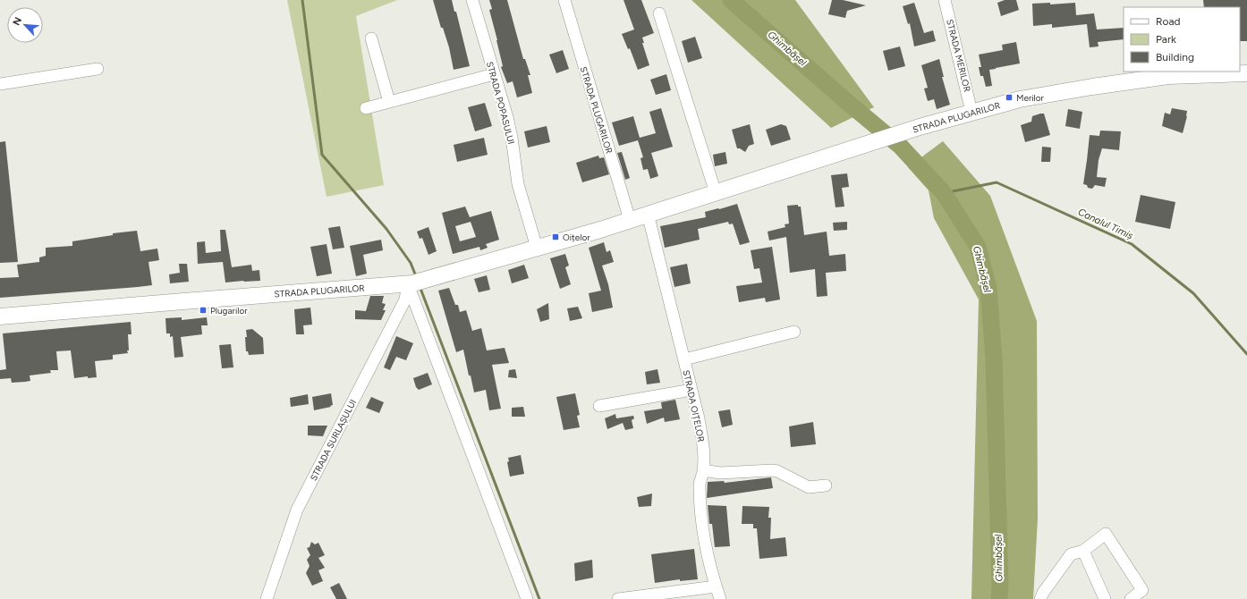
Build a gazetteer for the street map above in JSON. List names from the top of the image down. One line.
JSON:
{"streets":{"street":["STRADA MERILOR","STRADA POPASULUI","STRADA PLUGARILOR","STRADA OIȚELOR","STRADA SURLAȘULUI"]},"crossings":[["STRADA MERILOR","STRADA PLUGARILOR"],["STRADA POPASULUI","STRADA PLUGARILOR"],["STRADA PLUGARILOR","STRADA OIȚELOR"],["STRADA PLUGARILOR","STRADA SURLAȘULUI"]],"water":["Ghimbășel","Canalul Timiș"],"places":{"transit":["Merilor","Oițelor","Plugarilor"]},"legend":["Road","Park","Building"],"north":"top left"}
